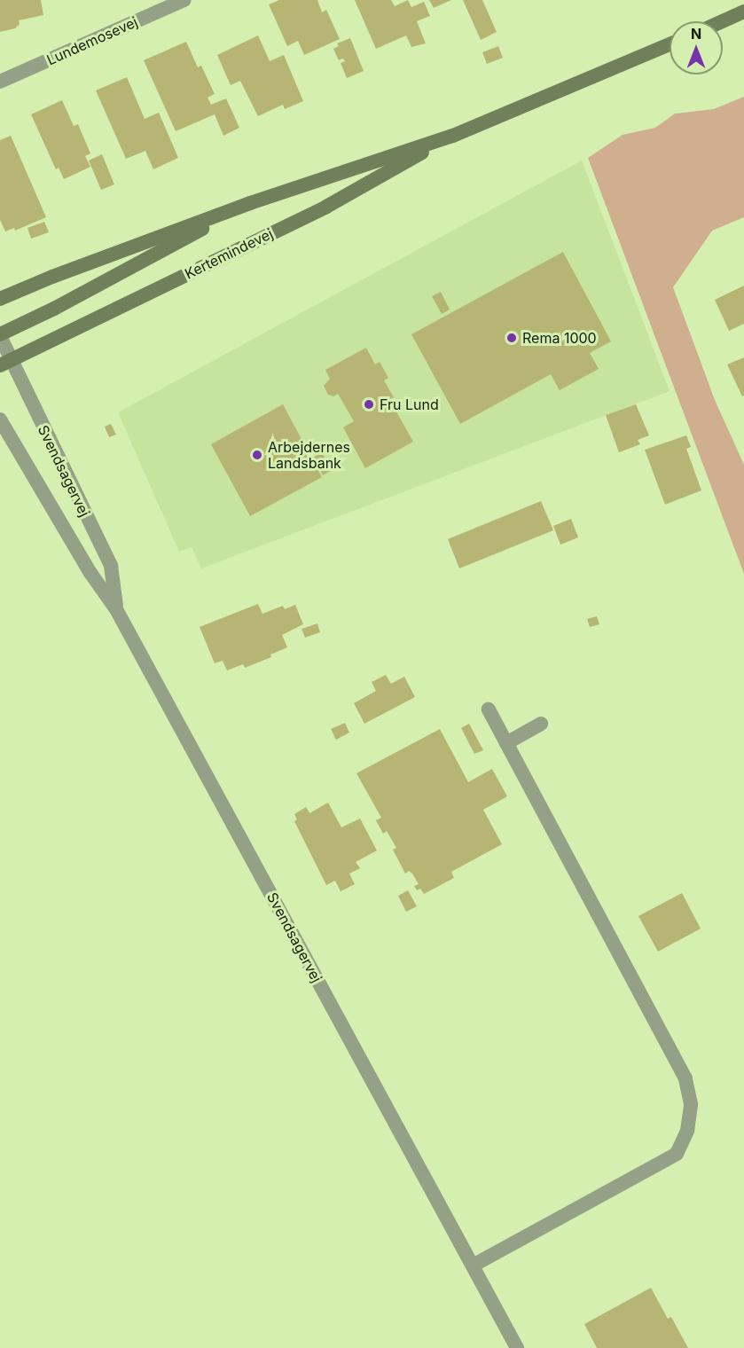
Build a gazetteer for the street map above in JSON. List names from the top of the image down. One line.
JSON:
{"streets":{"main road":["Kertemindevej"],"street":["Lundemosevej","Svendsagervej"]},"crossings":[["Kertemindevej","Svendsagervej"]],"places":["Rema 1000","Fru Lund","Arbejdernes Landsbank"],"north":"top"}
